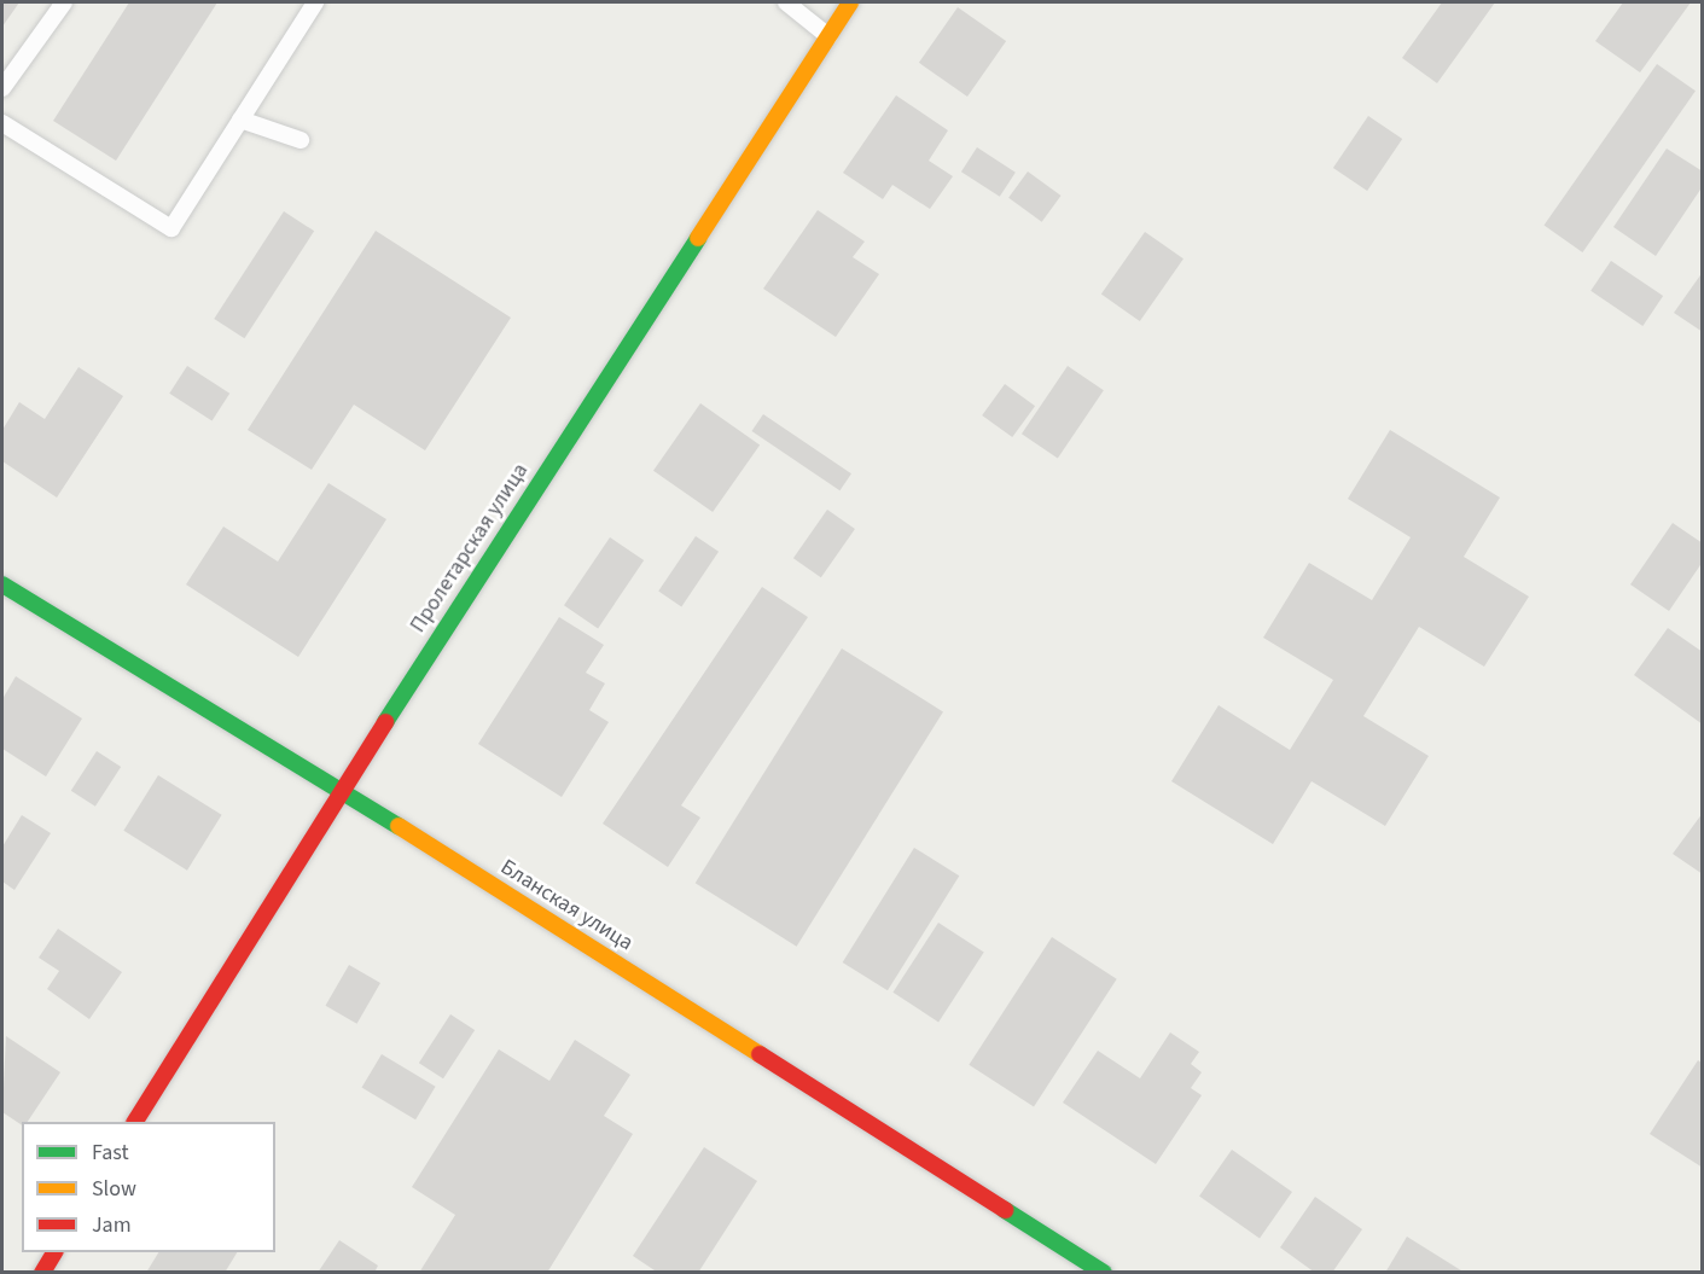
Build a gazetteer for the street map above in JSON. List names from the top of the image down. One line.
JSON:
{"streets":{"street":["Пролетарская улица","Бланская улица"]},"crossings":[["Пролетарская улица","Бланская улица"]],"legend":["Fast","Slow","Jam"]}
